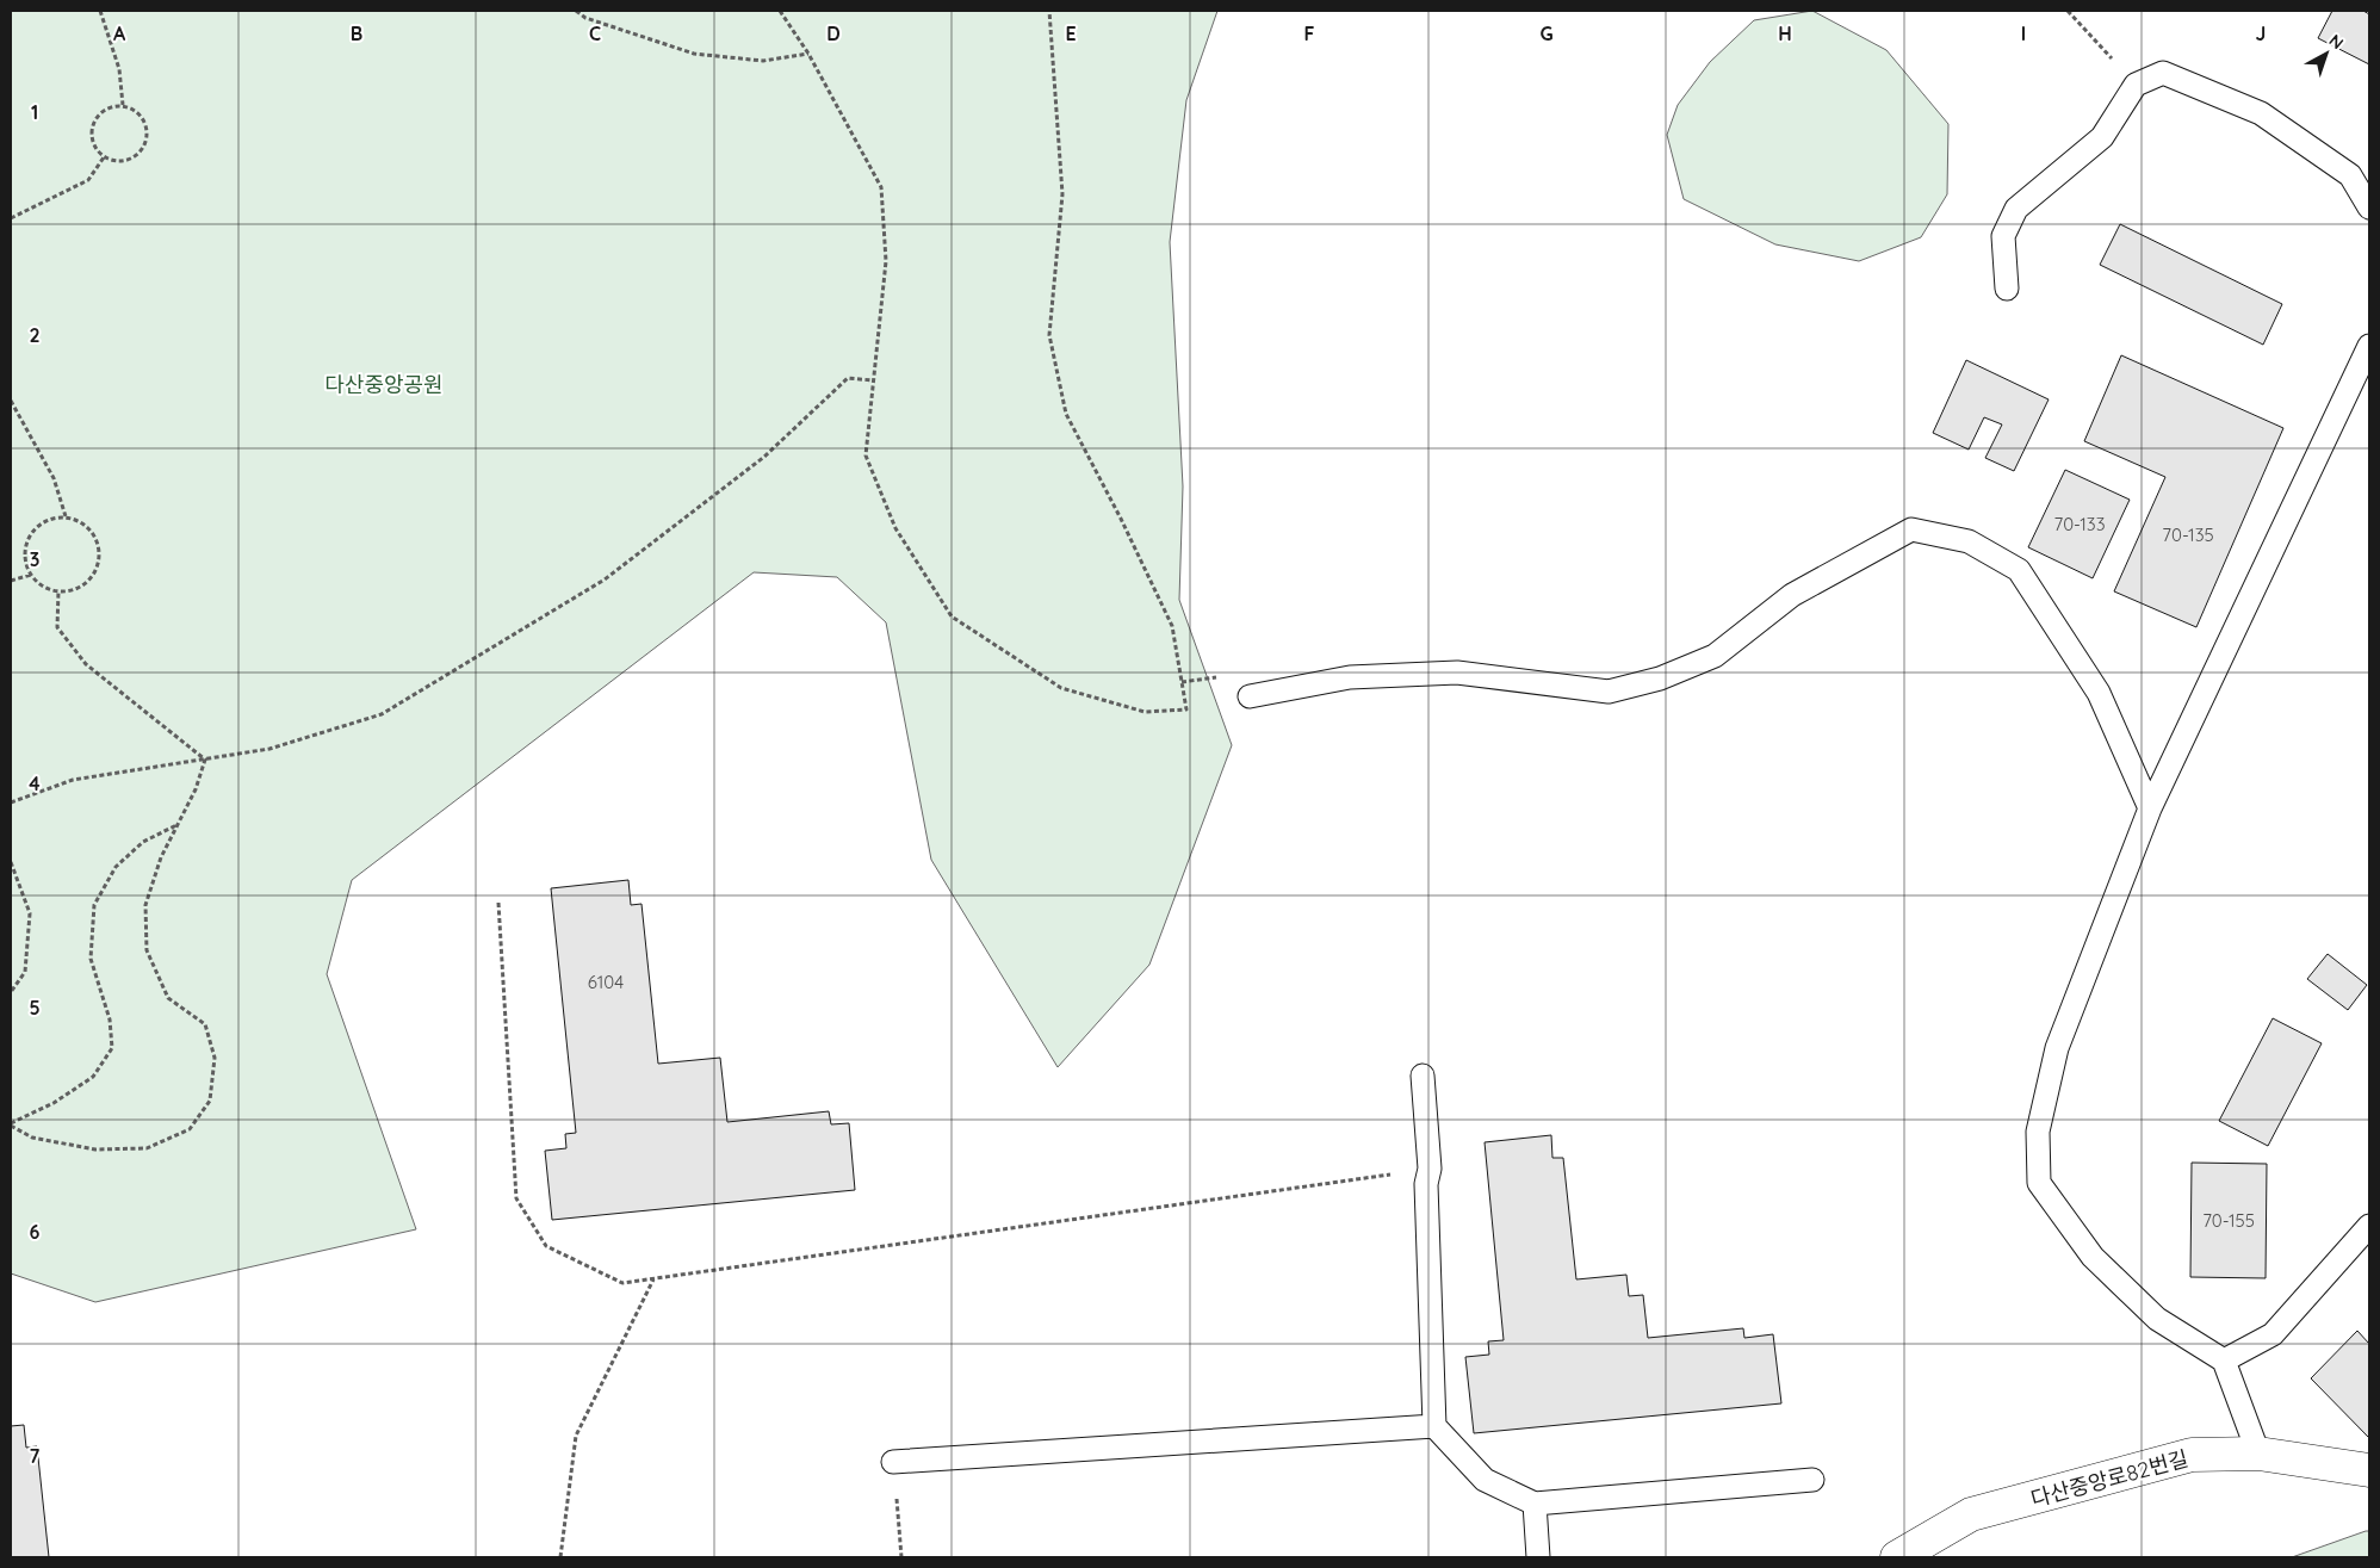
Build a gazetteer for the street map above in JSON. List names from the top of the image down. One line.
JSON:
{"streets":{"street":["다산중앙로82번길"]},"parks":["다산중앙공원"],"house_numbers":["70-133","70-135","6104","70-155"],"north":"top right","grid":{"columns":["A","B","C","D","E","F","G","H","I","J"],"rows":["1","2","3","4","5","6","7"]}}
